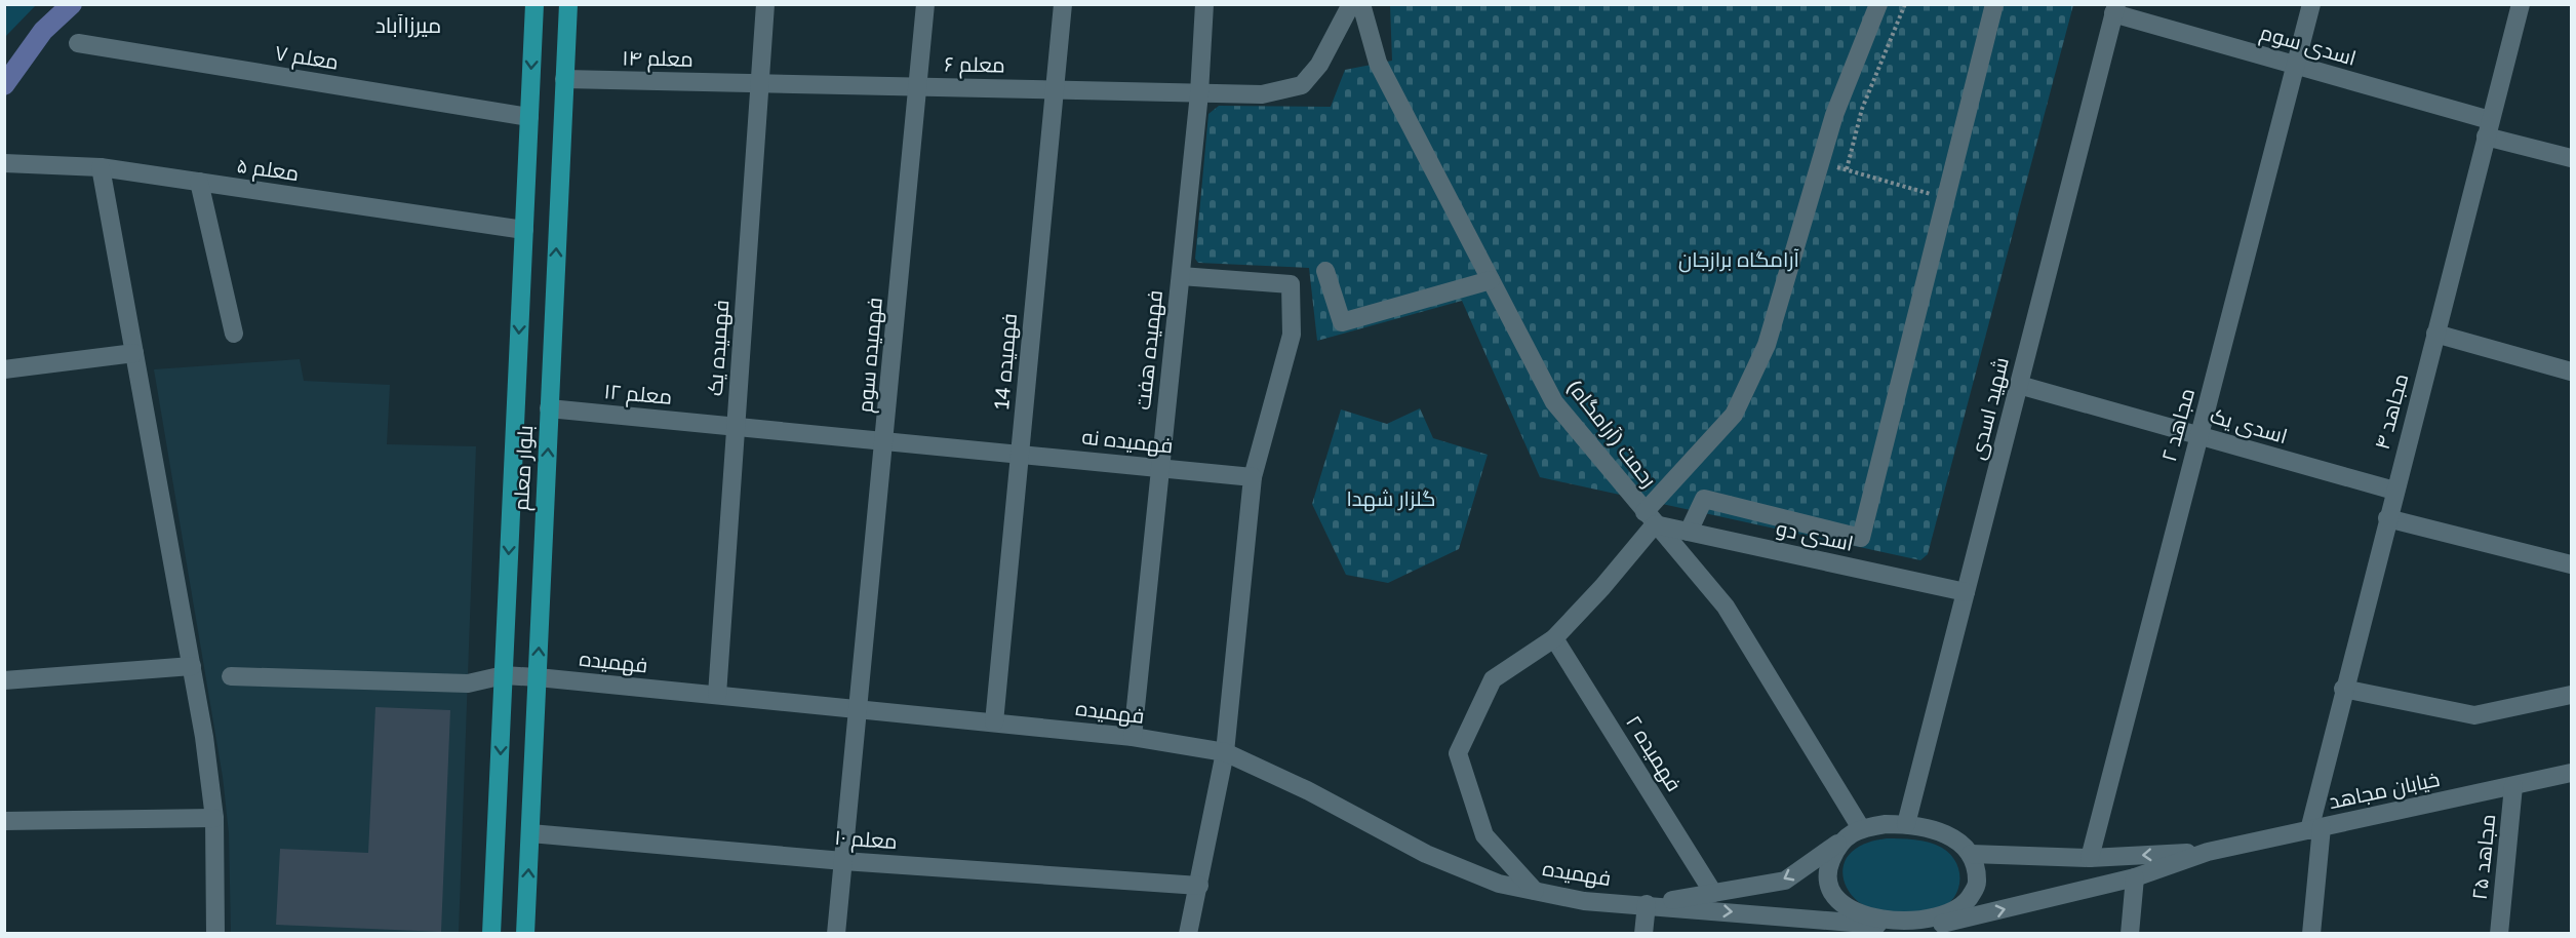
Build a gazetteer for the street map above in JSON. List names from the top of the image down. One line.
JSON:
{"streets":{"main road":["بلوار معلم"],"street":["اسدی سوم","معلم ۷","معلم ۱۴","معلم ۶","معلم ۵","فهمیده یک","فهمیده هفت","فهمیده سوم","فهمیده 14","معلم ۱۲","شهید اسدی","مجاهد ۴","مجاهد ۲","اسدی یک","رحمت (آرامگاه)","فهمیده نه","اسدی دو","فهمیده","فهمیده ۲","خیابان مجاهد","معلم ۱۰","مجاهد ۲۵"]},"crossings":[["اسدی سوم","شهید اسدی"],["اسدی سوم","مجاهد ۴"],["اسدی سوم","مجاهد ۲"],["معلم ۷","بلوار معلم"],["معلم ۱۴","معلم ۶"],["معلم ۱۴","فهمیده یک"],["معلم ۱۴","بلوار معلم"],["معلم ۶","فهمیده یک"],["معلم ۶","فهمیده هفت"],["معلم ۶","فهمیده سوم"],["معلم ۶","فهمیده 14"],["معلم ۵","بلوار معلم"],["فهمیده یک","معلم ۱۲"],["فهمیده یک","فهمیده نه"],["فهمیده یک","فهمیده"],["فهمیده هفت","فهمیده نه"],["فهمیده هفت","فهمیده"],["فهمیده سوم","فهمیده نه"],["فهمیده سوم","فهمیده"],["فهمیده سوم","معلم ۱۰"],["فهمیده 14","فهمیده نه"],["فهمیده 14","فهمیده"],["معلم ۱۲","فهمیده نه"],["معلم ۱۲","بلوار معلم"],["شهید اسدی","اسدی یک"],["شهید اسدی","رحمت (آرامگاه)"],["شهید اسدی","اسدی دو"],["شهید اسدی","خیابان مجاهد"],["مجاهد ۴","اسدی یک"],["مجاهد ۴","خیابان مجاهد"],["مجاهد ۲","اسدی یک"],["مجاهد ۲","خیابان مجاهد"],["رحمت (آرامگاه)","اسدی دو"],["رحمت (آرامگاه)","خیابان مجاهد"],["بلوار معلم","فهمیده"],["بلوار معلم","معلم ۱۰"],["خیابان مجاهد","مجاهد ۲۵"]],"districts":["میرزاآباد"],"parks":["آرامگاه برازجان","گلزار شهدا"]}
